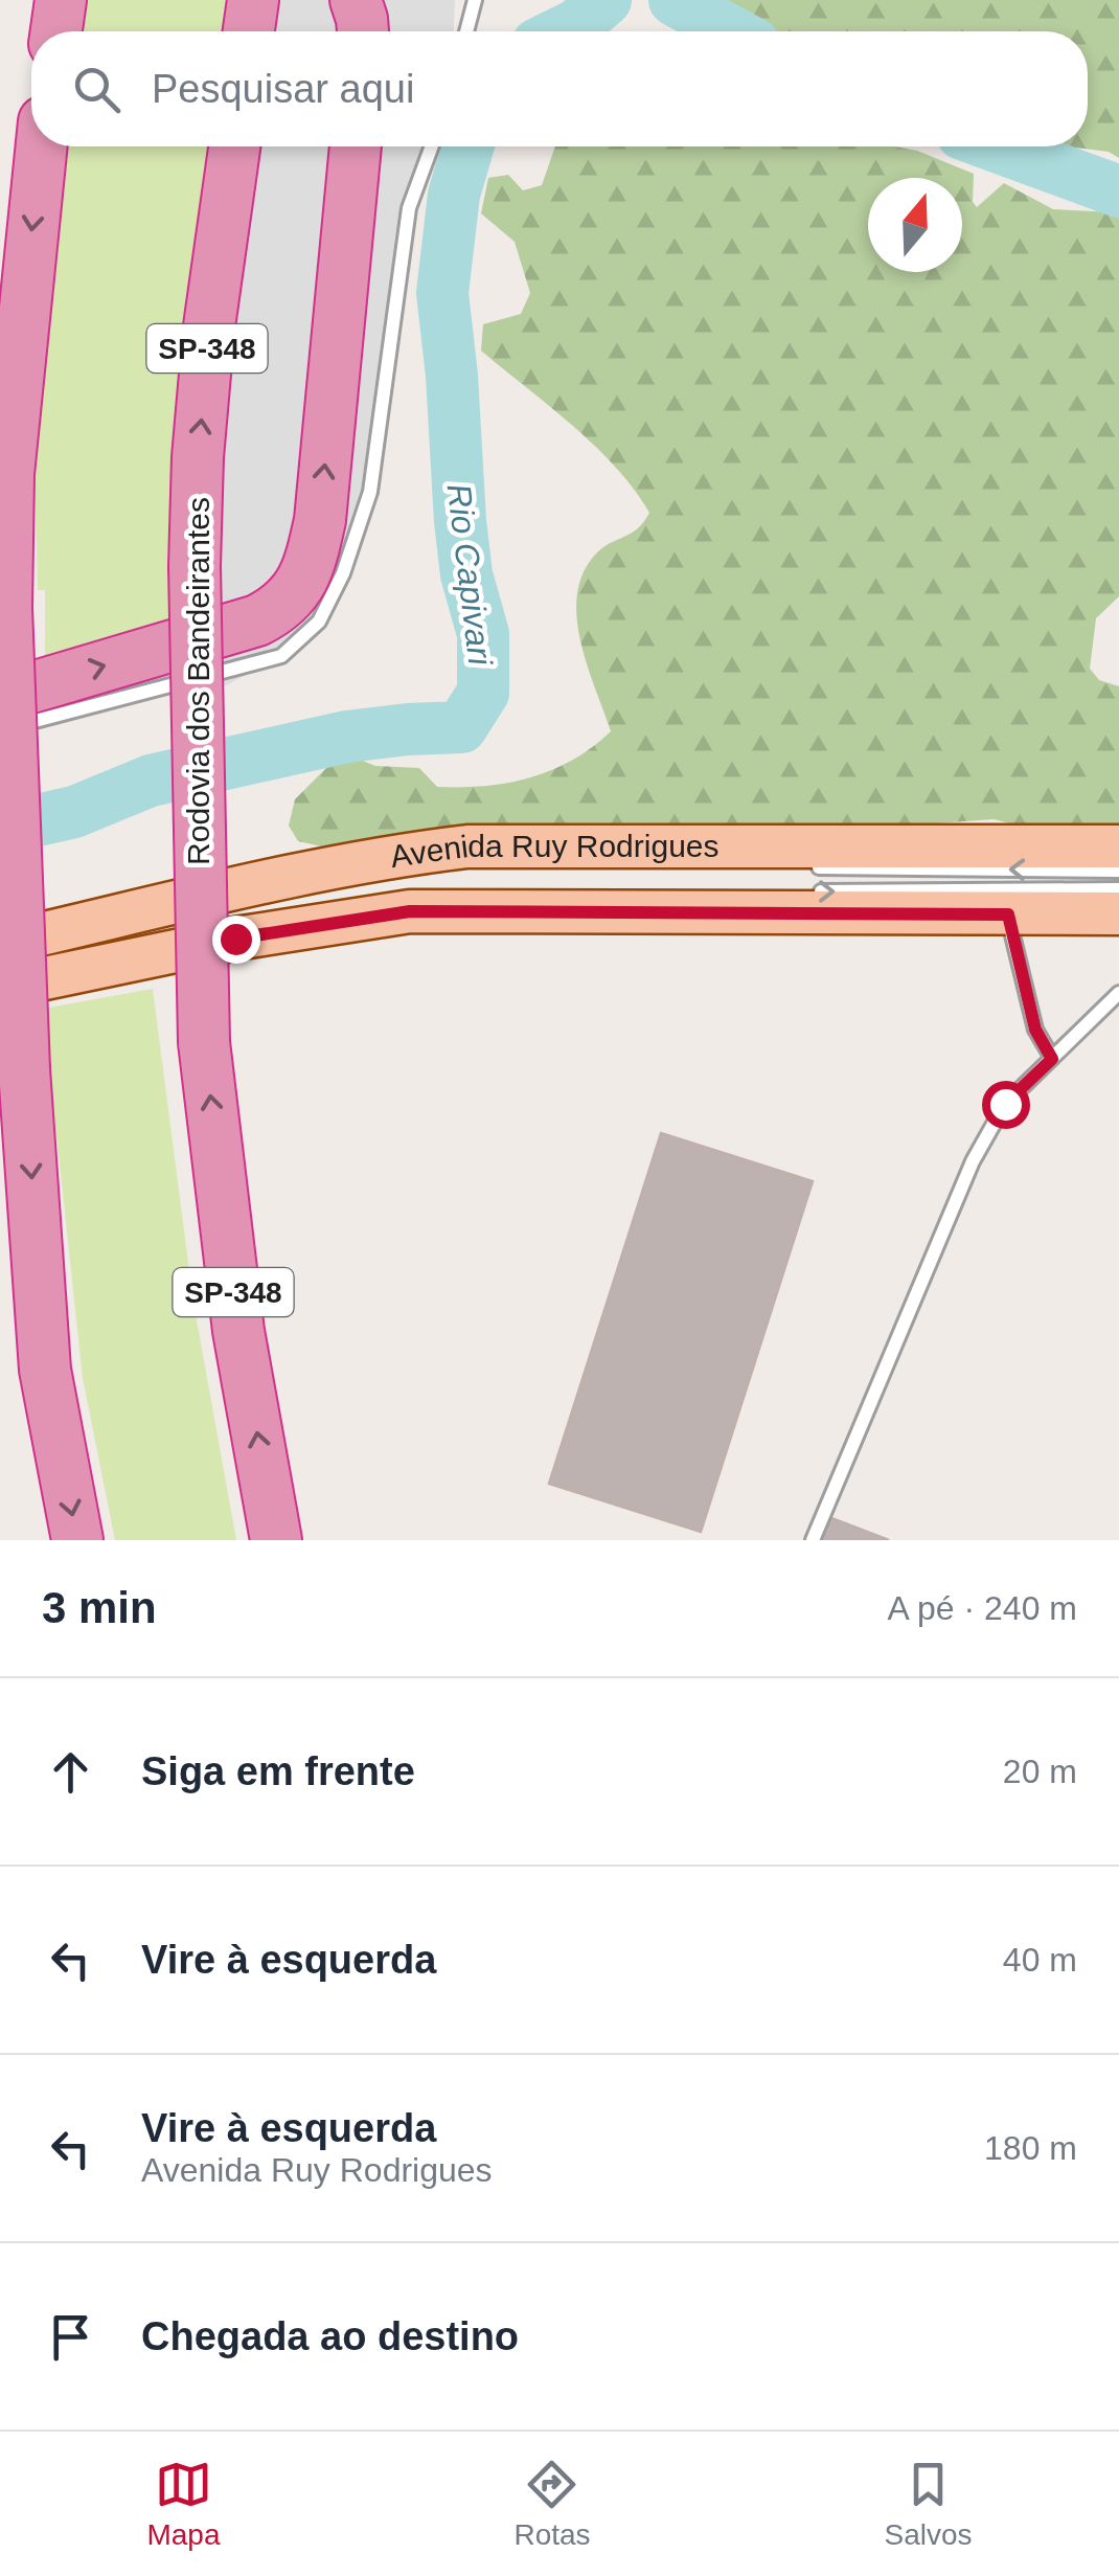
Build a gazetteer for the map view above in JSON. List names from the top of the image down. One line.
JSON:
{"streets":{"highway":["SP-348","Rodovia dos Bandeirantes"],"main road":["Avenida Ruy Rodrigues"]},"water":["Rio Capivari"],"north":"top","page":{"search":"Pesquisar aqui","heading":["3 min","A pé · 240 m"],"list":[["Siga em frente","20 m"],["Vire à esquerda","40 m"],["Vire à esquerda","Avenida Ruy Rodrigues","180 m"],"Chegada ao destino"],"nav":["Mapa","Rotas","Salvos"]}}
